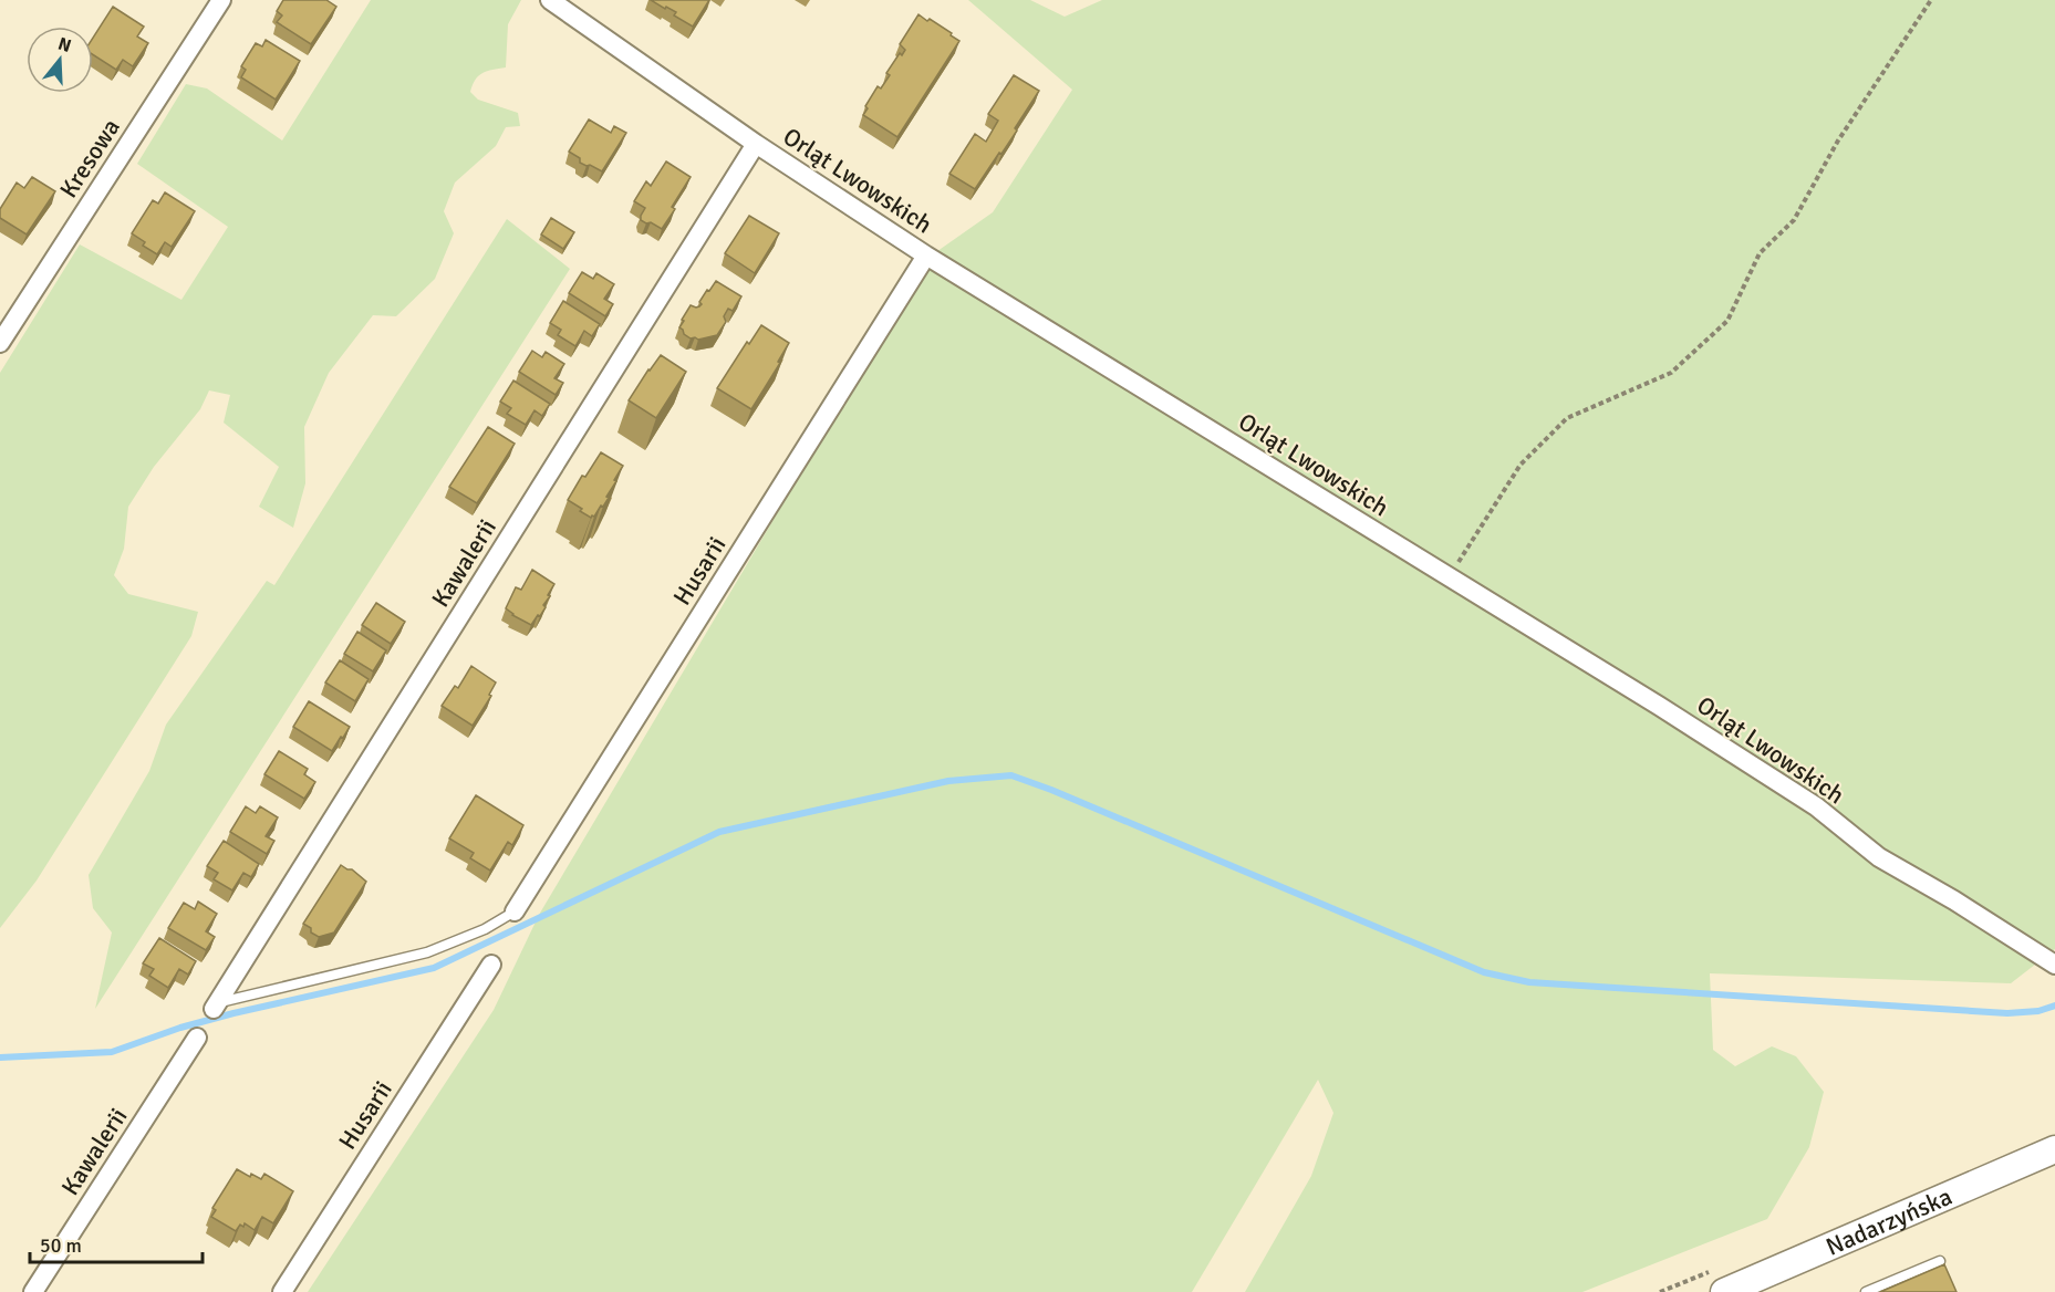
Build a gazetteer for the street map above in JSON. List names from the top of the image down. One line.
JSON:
{"streets":{"main road":["Nadarzyńska"],"street":["Kresowa","Orląt Lwowskich","Kawalerii","Husarii"]},"crossings":[["Orląt Lwowskich","Kawalerii"],["Orląt Lwowskich","Husarii"]],"scale_bar":"50 m","north":"top"}
